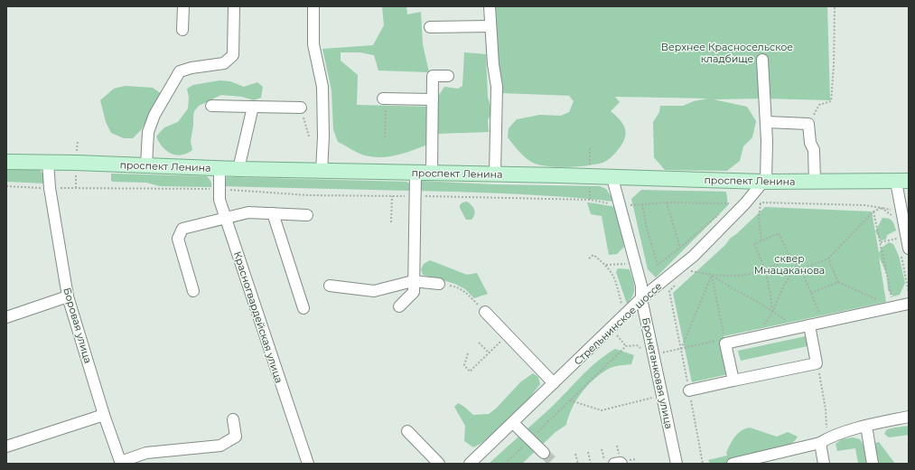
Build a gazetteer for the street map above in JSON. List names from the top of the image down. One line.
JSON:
{"streets":{"main road":["проспект Ленина"],"street":["Красногвардейская улица","Стрельнинское шоссе","Боровая улица","Бронетанковая улица"]},"crossings":[["проспект Ленина","Красногвардейская улица"],["проспект Ленина","Стрельнинское шоссе"],["проспект Ленина","Боровая улица"],["проспект Ленина","Бронетанковая улица"],["Стрельнинское шоссе","Бронетанковая улица"]],"parks":["Верхнее Красносельское кладбище","сквер Мнацаканова"]}
